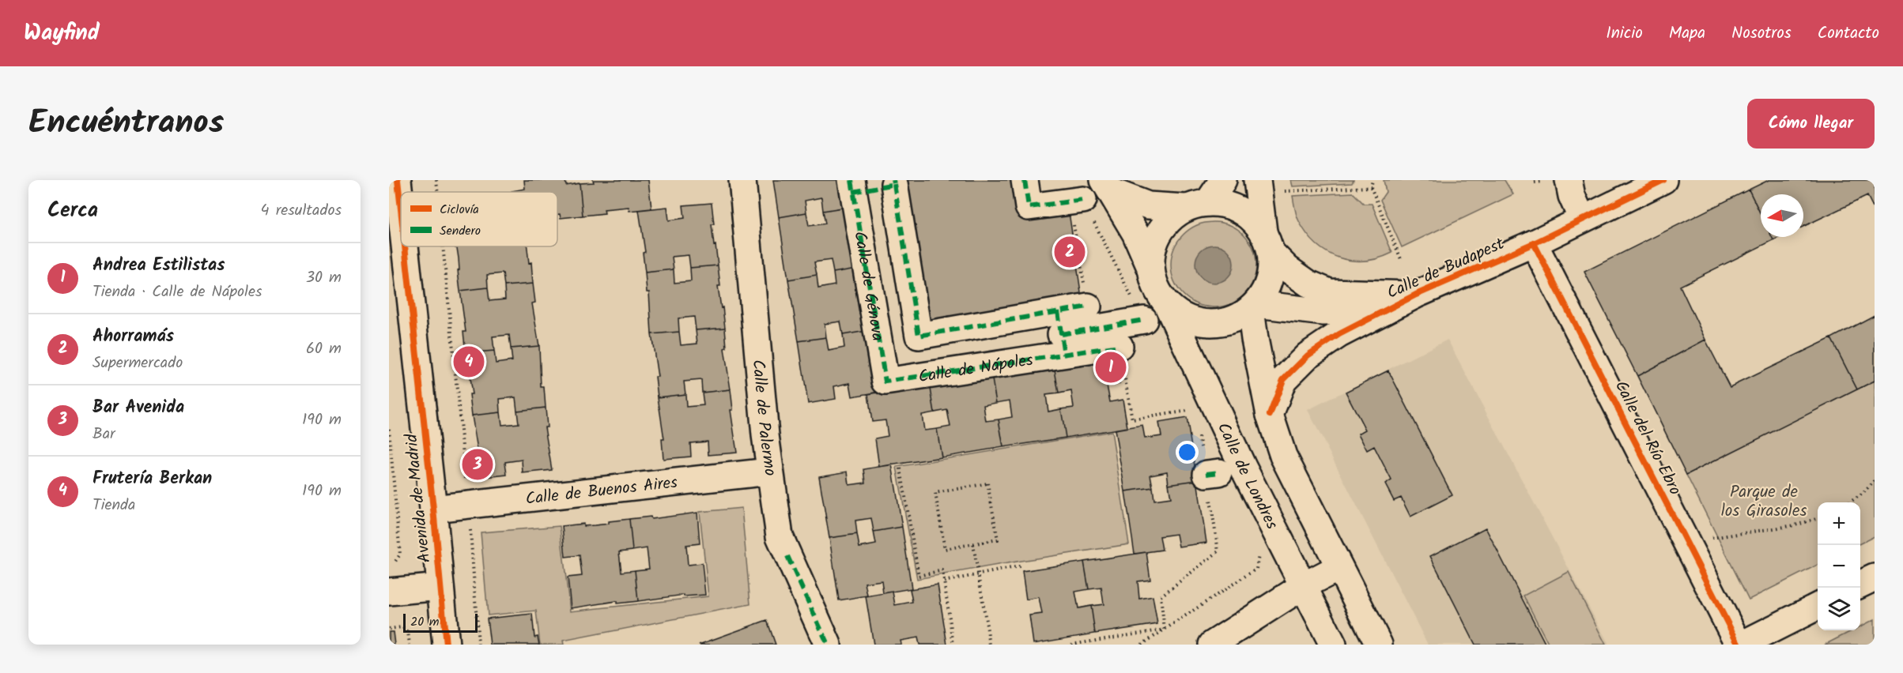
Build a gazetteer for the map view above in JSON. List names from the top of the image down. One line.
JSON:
{"streets":{"street":["Calle de Budapest","Calle de Génova","Calle de Nápoles","Calle de Palermo","Calle del Río Ebro","Calle de Londres","Calle de Buenos Aires","Avenida de Madrid"]},"crossings":[["Calle de Budapest","Calle del Río Ebro"],["Calle de Budapest","Calle de Londres"],["Calle de Génova","Calle de Nápoles"],["Calle de Palermo","Calle de Buenos Aires"],["Calle de Buenos Aires","Avenida de Madrid"]],"parks":["Parque de los Girasoles"],"legend":["Ciclovía","Sendero"],"scale_bar":"20 m","north":"left","page":{"header":"Wayfind","nav":["Inicio","Mapa","Nosotros","Contacto"],"title":"Encuéntranos","buttons":"Cómo llegar","heading":["Cerca","4 resultados"],"pins":["2","4","1","3"],"list":[{"mark":"1","name":"Andrea Estilistas","note":"Tienda · Calle de Nápoles","value":"30 m"},{"mark":"2","name":"Ahorramás","note":"Supermercado","value":"60 m"},{"mark":"3","name":"Bar Avenida","note":"Bar","value":"190 m"},{"mark":"4","name":"Frutería Berkan","note":"Tienda","value":"190 m"}],"map_buttons":["+","−"],"scale":"20 m"}}
